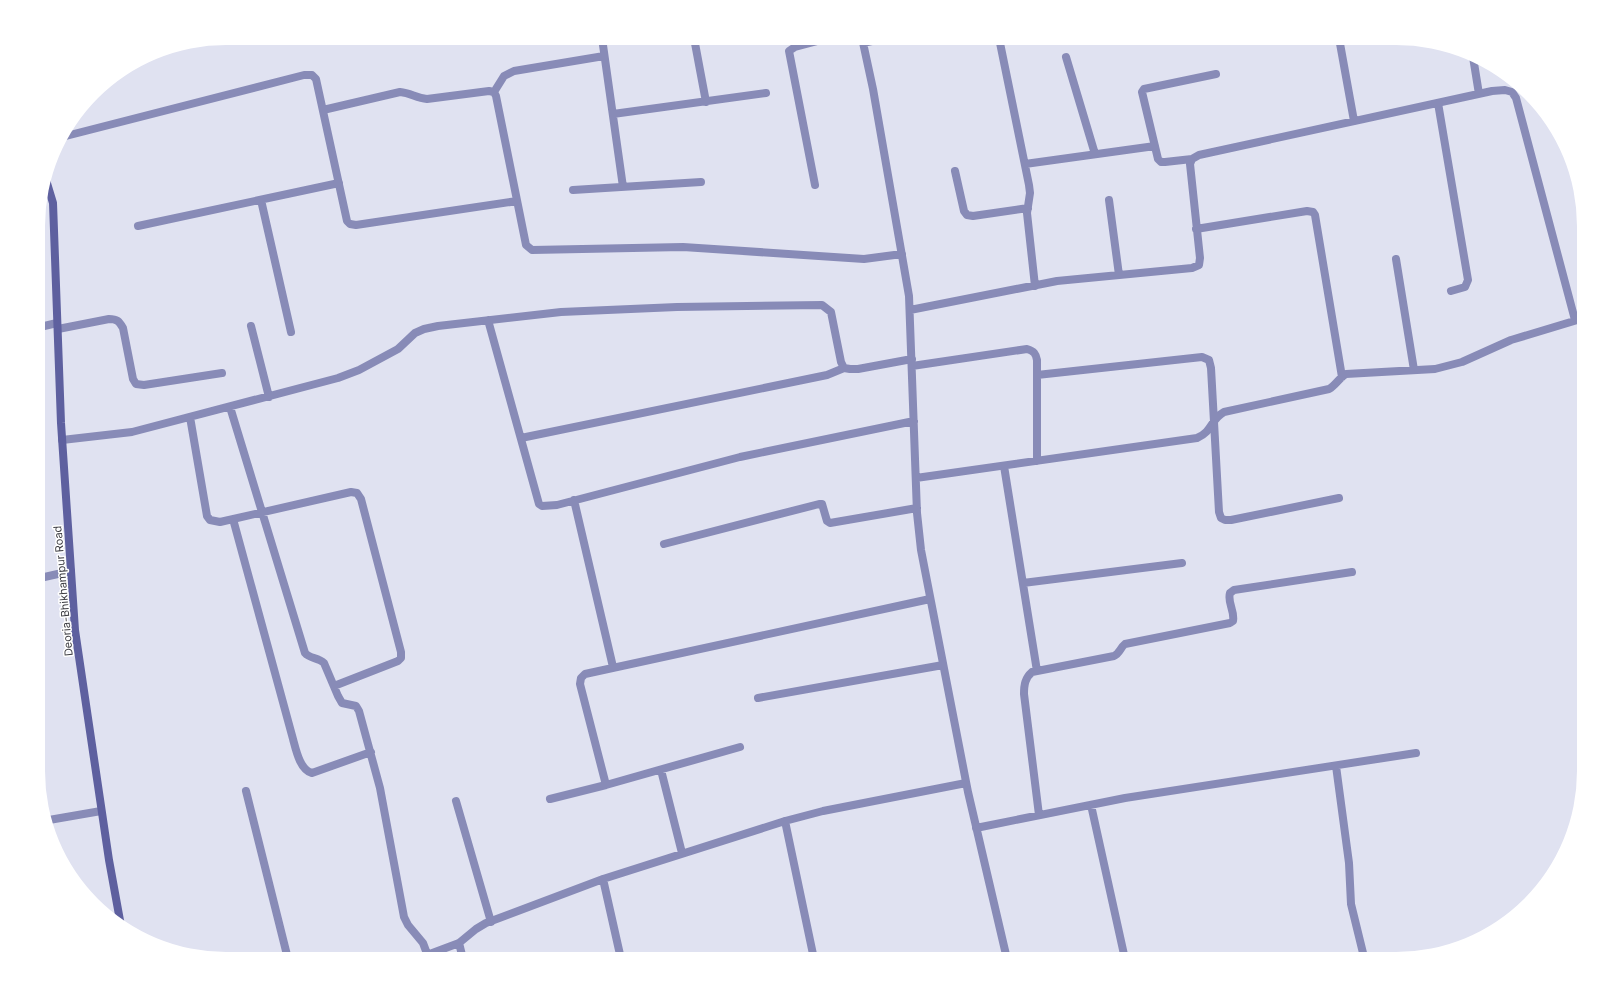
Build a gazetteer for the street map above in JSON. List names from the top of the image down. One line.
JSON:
{"streets":{"main road":["Deoria-Bhikhampur Road"]}}
